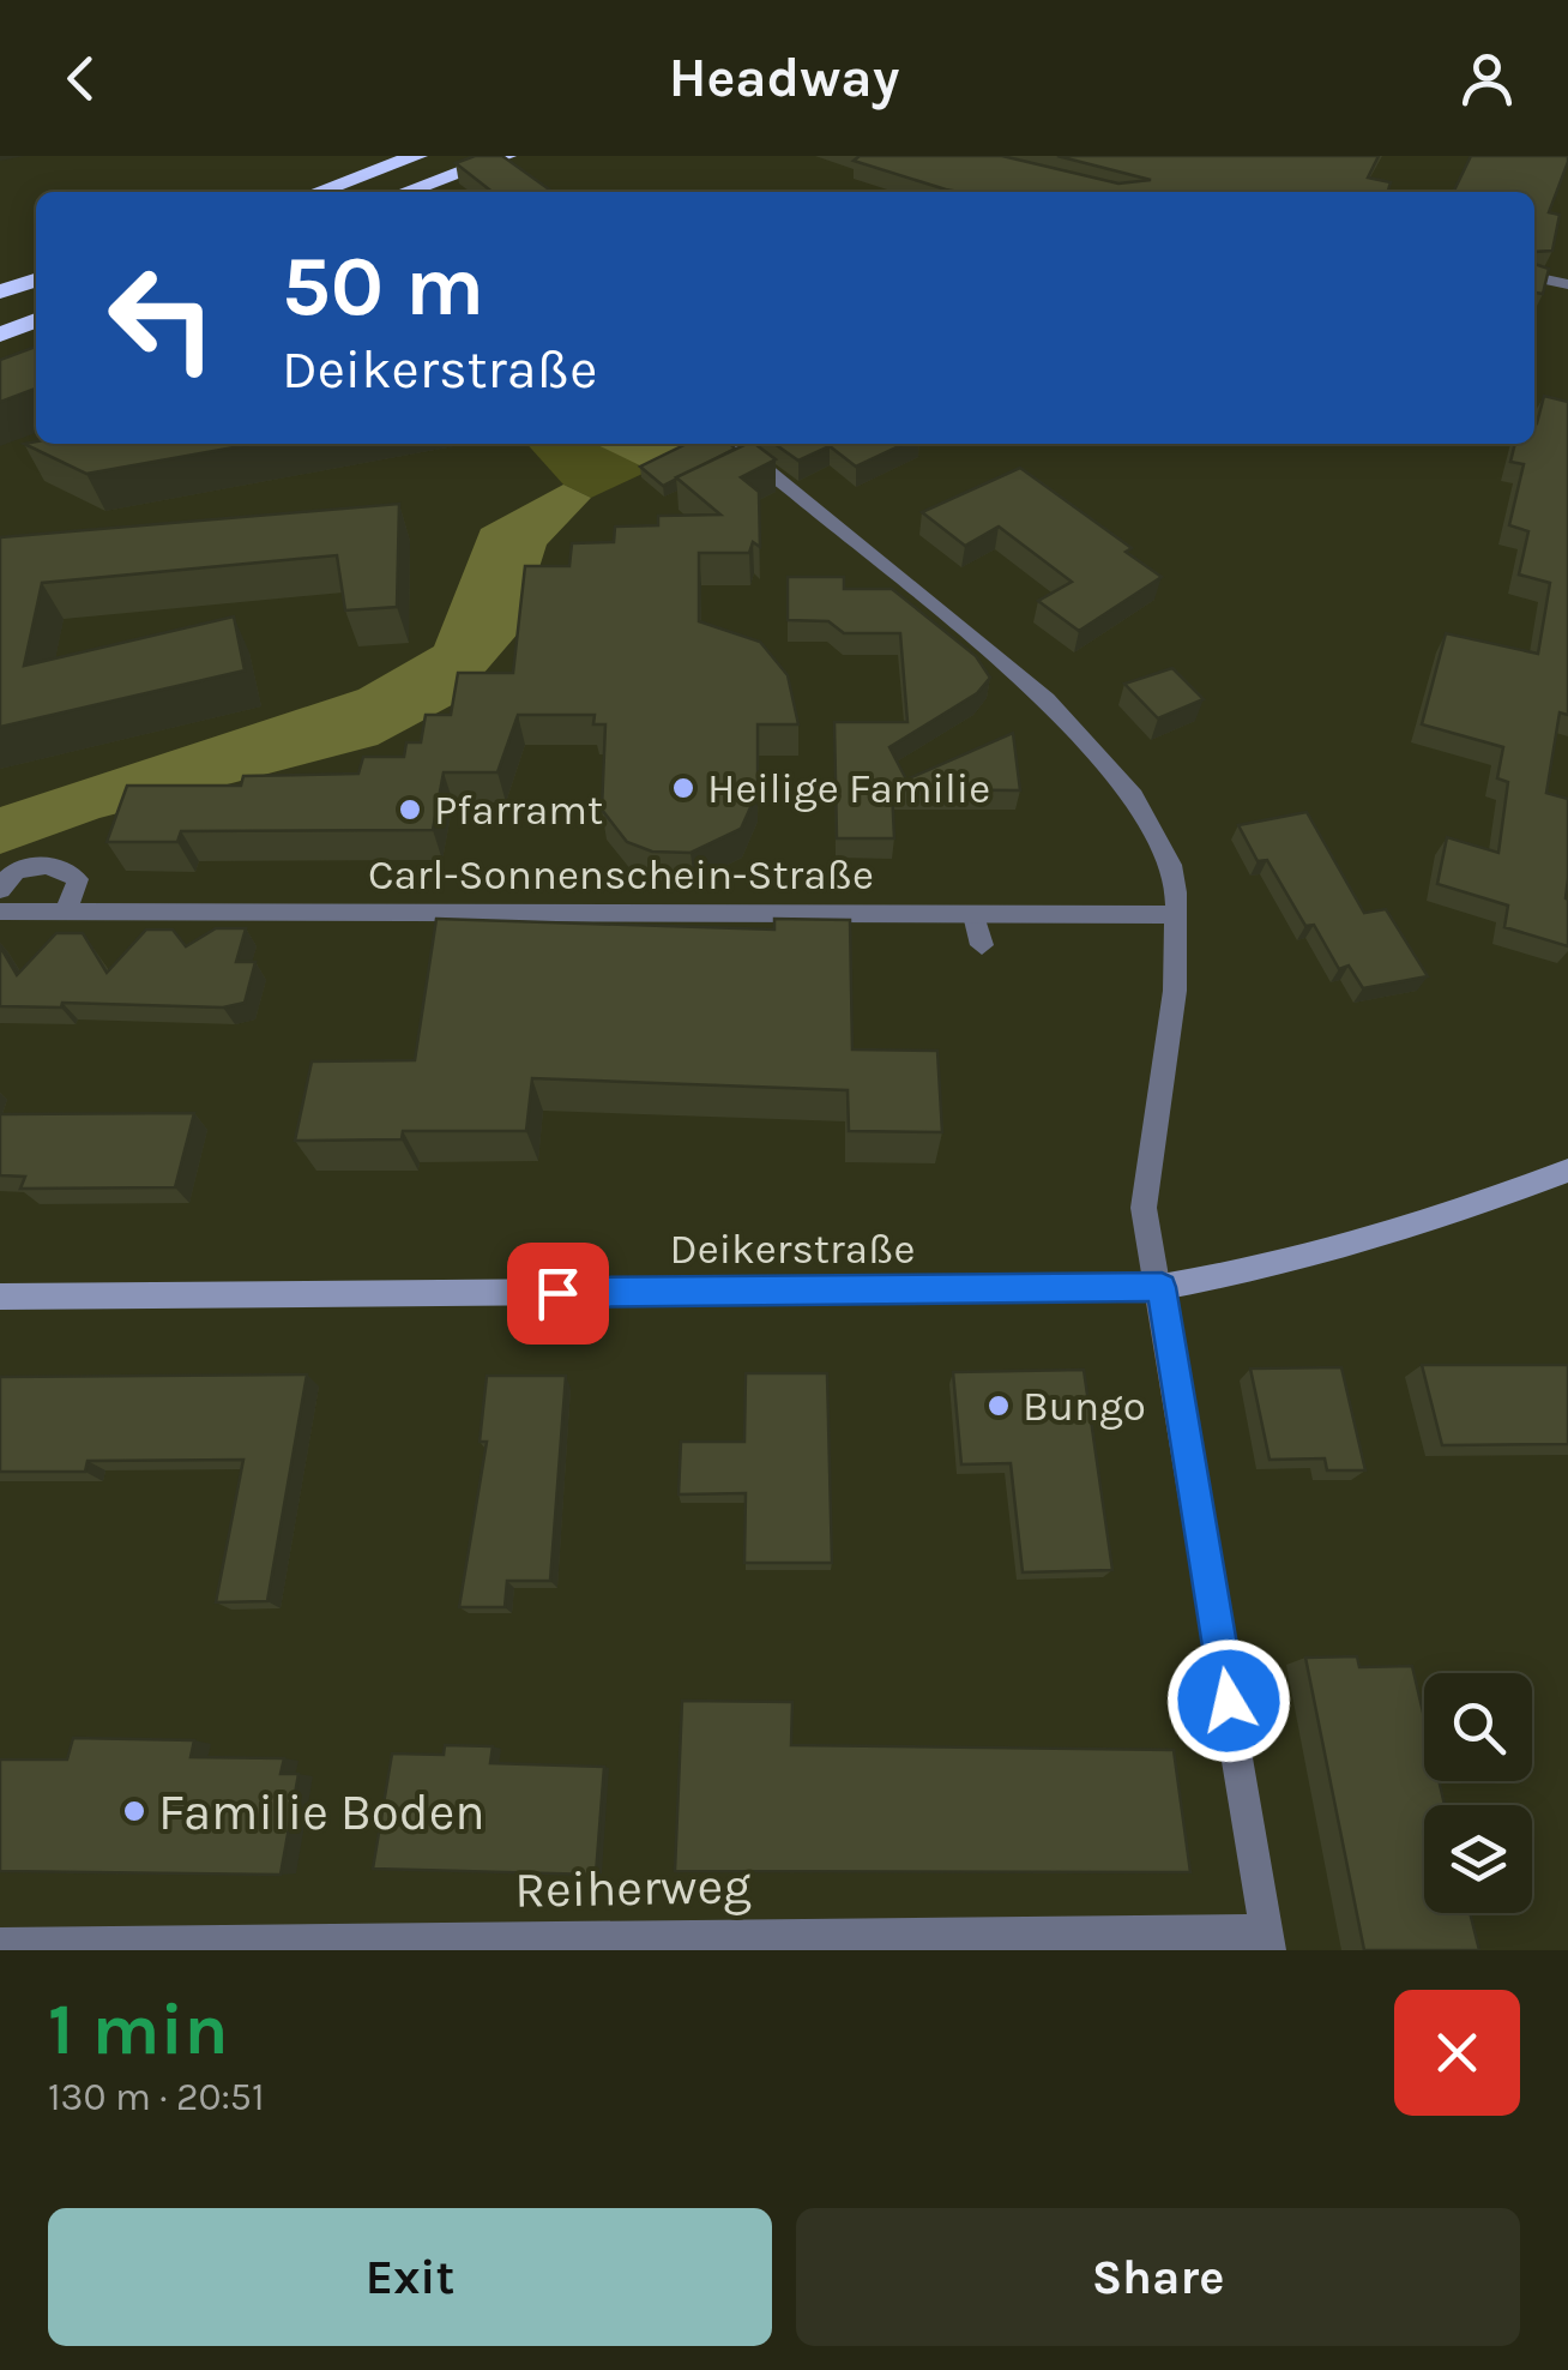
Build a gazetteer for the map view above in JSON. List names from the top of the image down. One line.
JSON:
{"streets":{"street":["Carl-Sonnenschein-Straße","Deikerstraße","Reiherweg"]},"crossings":[["Deikerstraße","Reiherweg"]],"places":["Heilige Familie","Pfarramt","Bungo","Familie Boden"],"page":{"header":"Headway","turn":["50 m","Deikerstraße"],"heading":["1 min","130 m · 20:51"],"buttons":["Exit","Share"]}}
